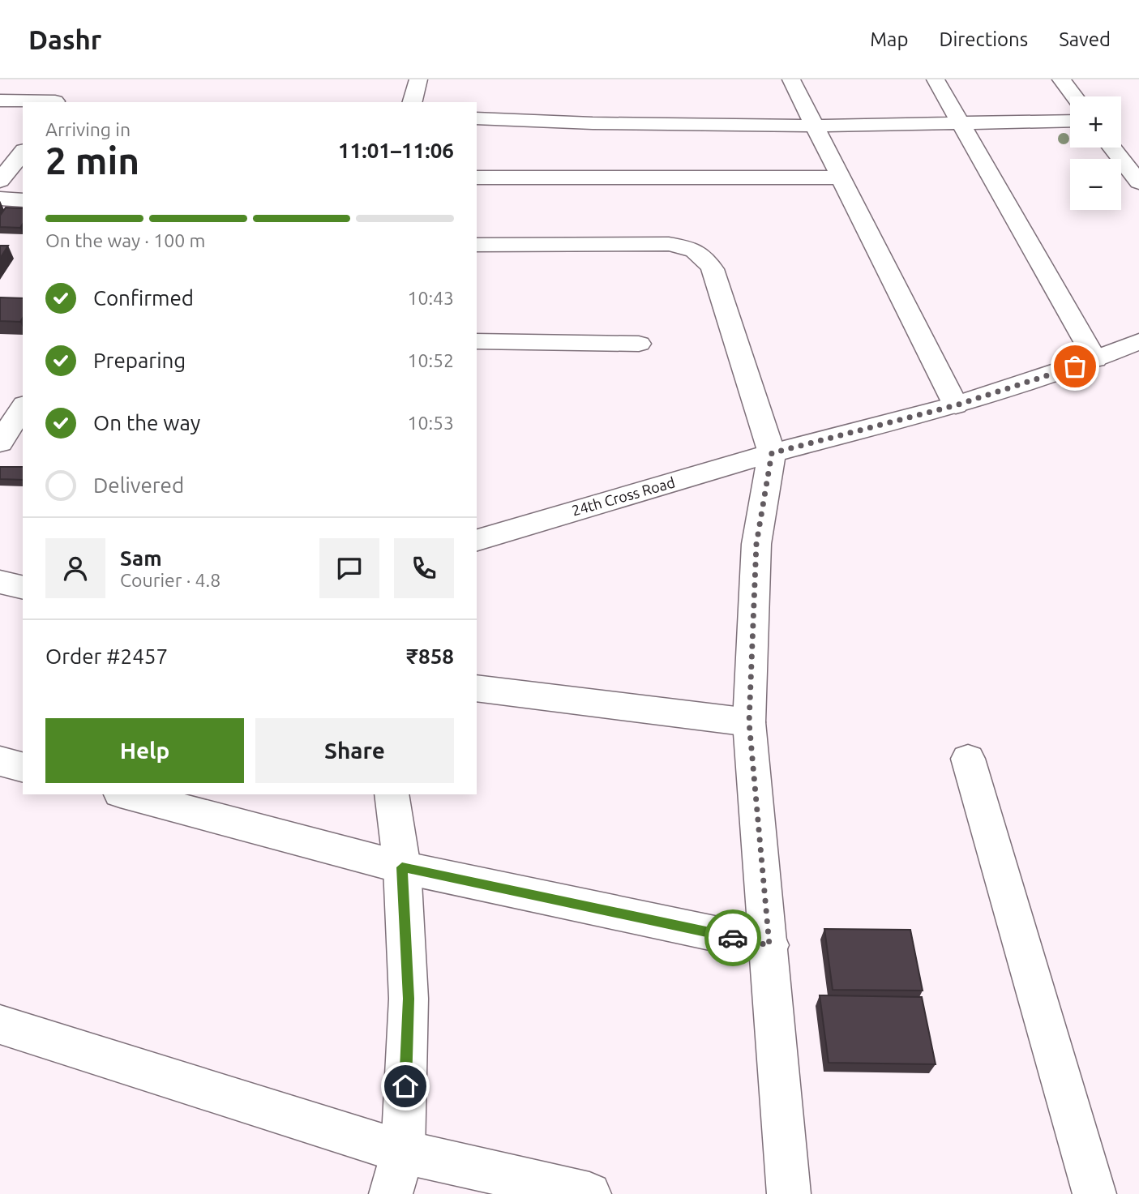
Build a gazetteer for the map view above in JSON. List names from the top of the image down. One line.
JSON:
{"streets":{"street":["24th Cross Road"]},"page":{"header":"Dashr","nav":["Map","Directions","Saved"],"map_buttons":["+","−"],"heading":["2 min","Arriving in","11:01–11:06"],"panel":["Sam","Courier · 4.8","Order #2457","₹858"],"bar":"On the way · 100 m","list":[["Confirmed","10:43"],["Preparing","10:52"],["On the way","10:53"],"Delivered"],"buttons":["Help","Share"]}}
